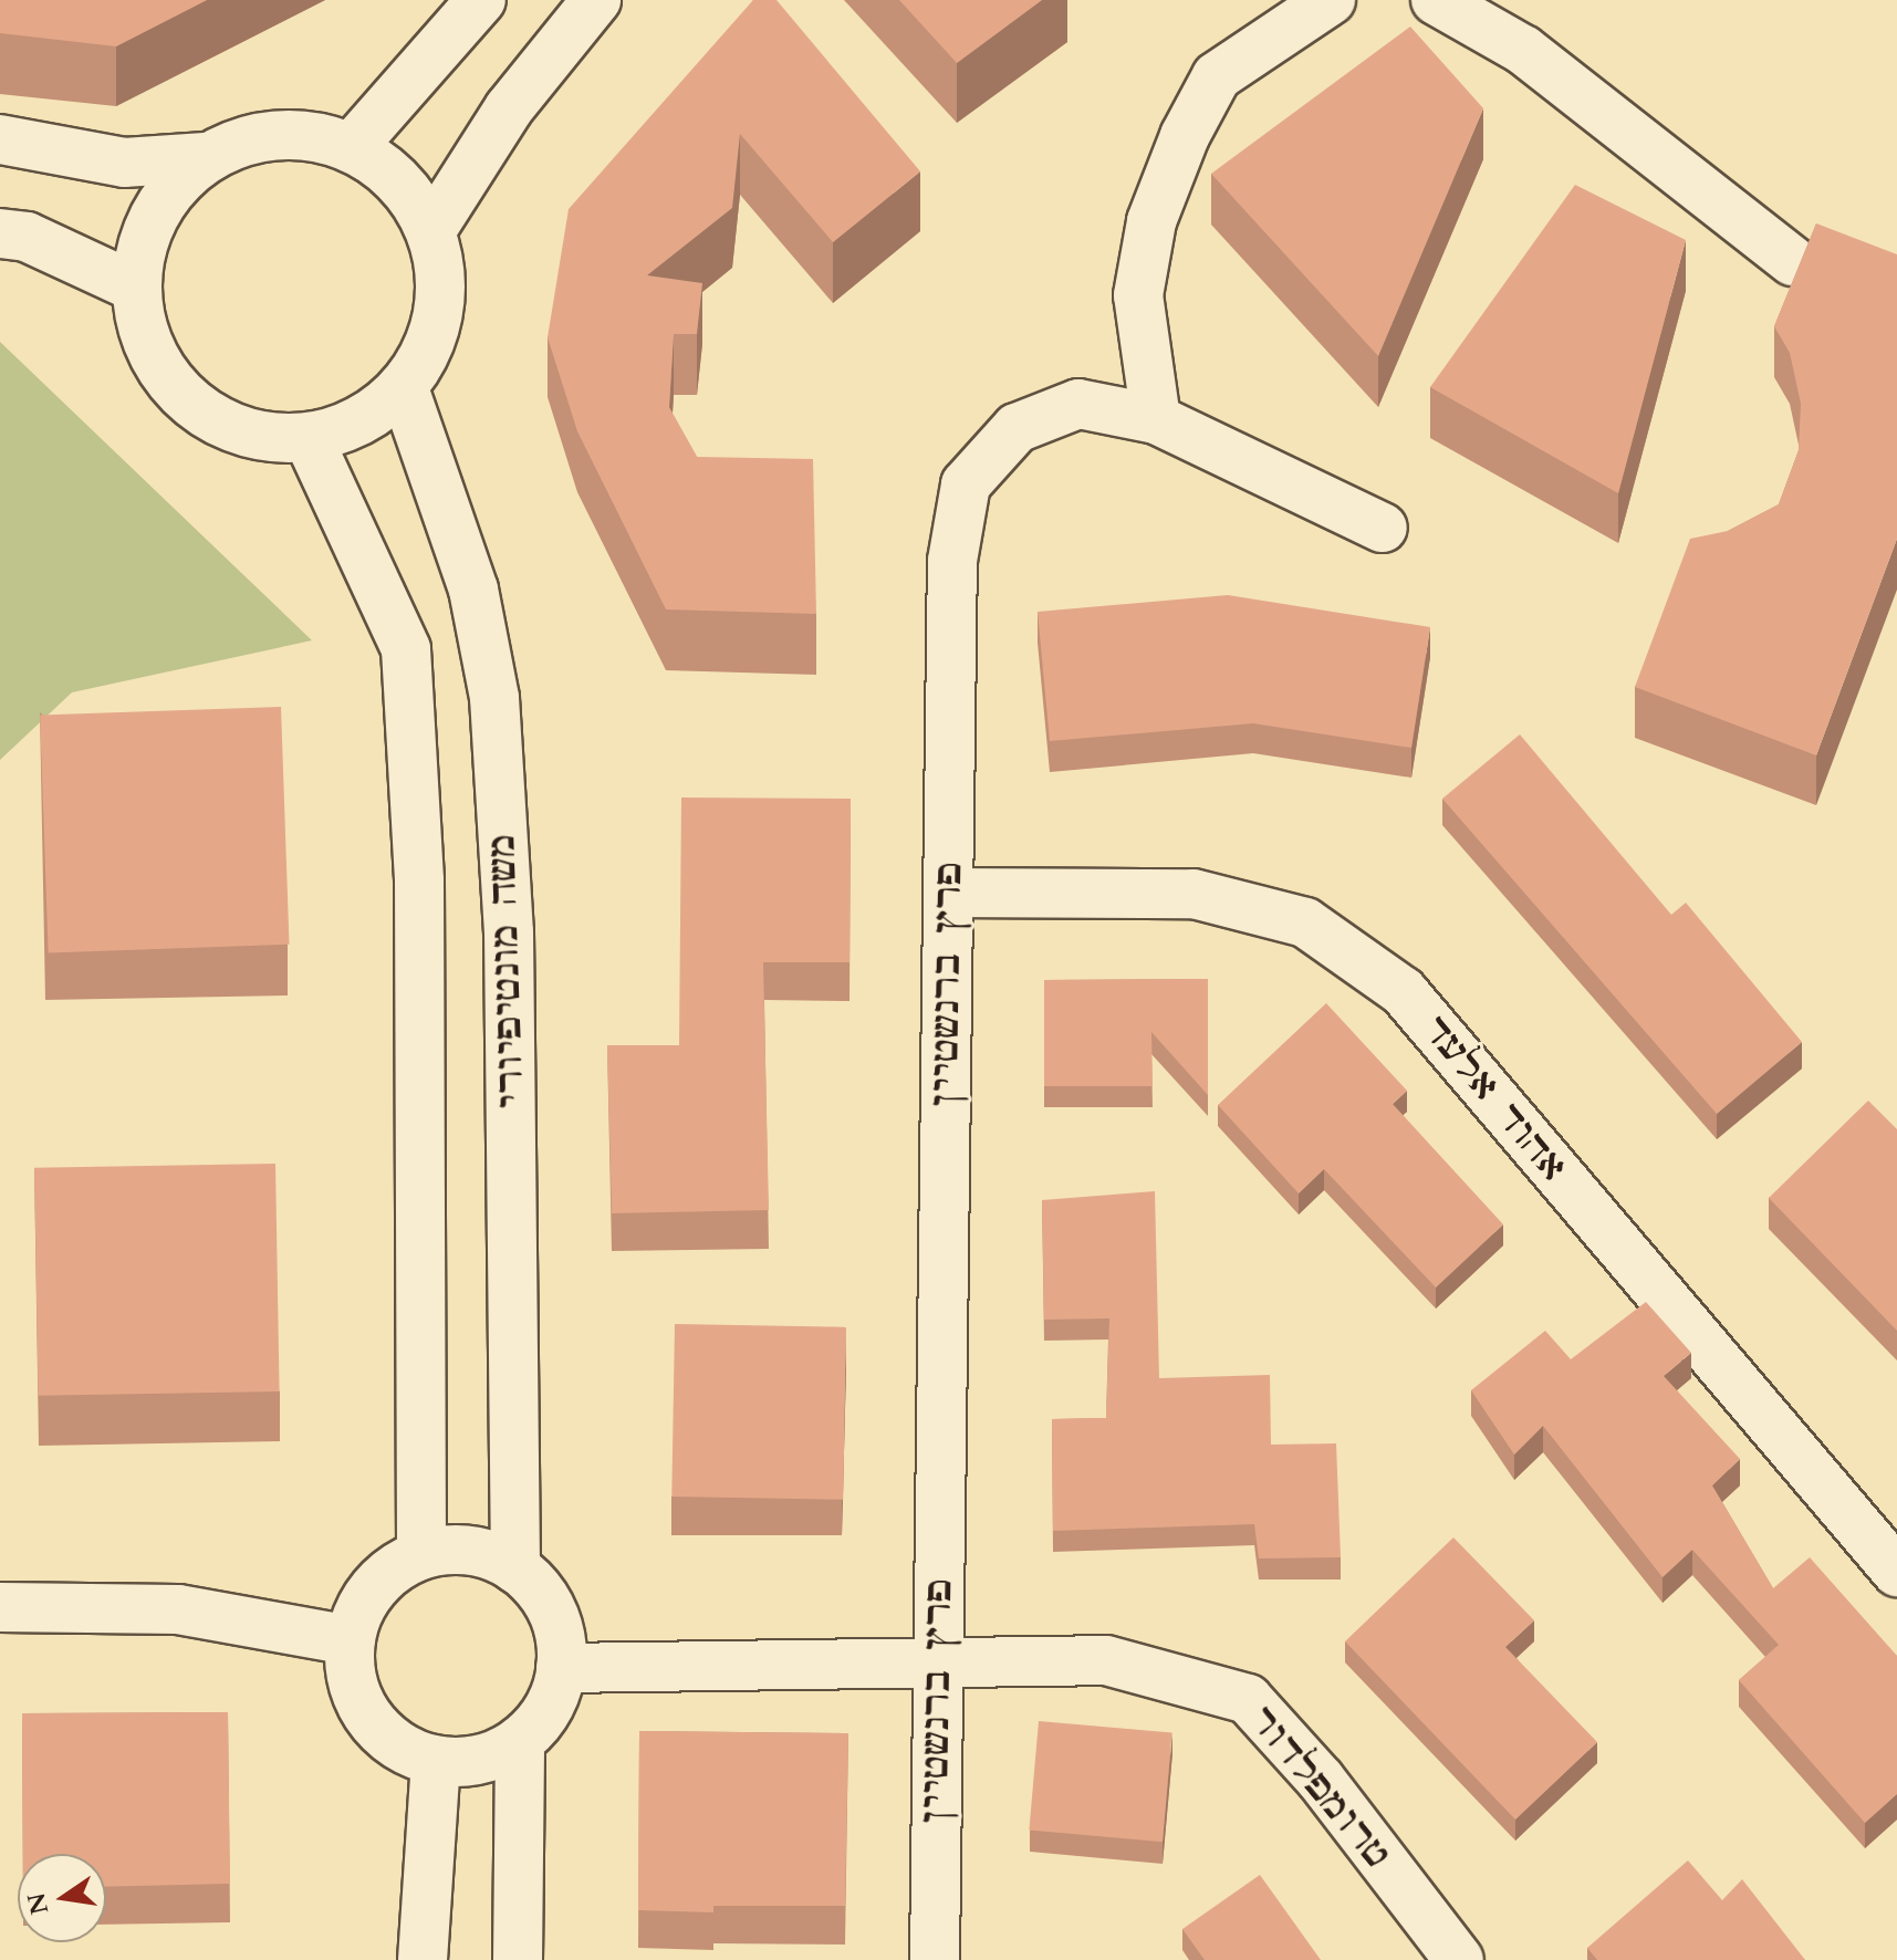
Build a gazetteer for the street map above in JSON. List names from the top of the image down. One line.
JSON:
{"streets":{"street":["משה מונטיפיורי","פרץ ברנשטיין","אהוד אלעד","טרומפלדור"]},"crossings":[["משה מונטיפיורי","טרומפלדור"],["פרץ ברנשטיין","אהוד אלעד"],["פרץ ברנשטיין","טרומפלדור"]],"north":"left"}
